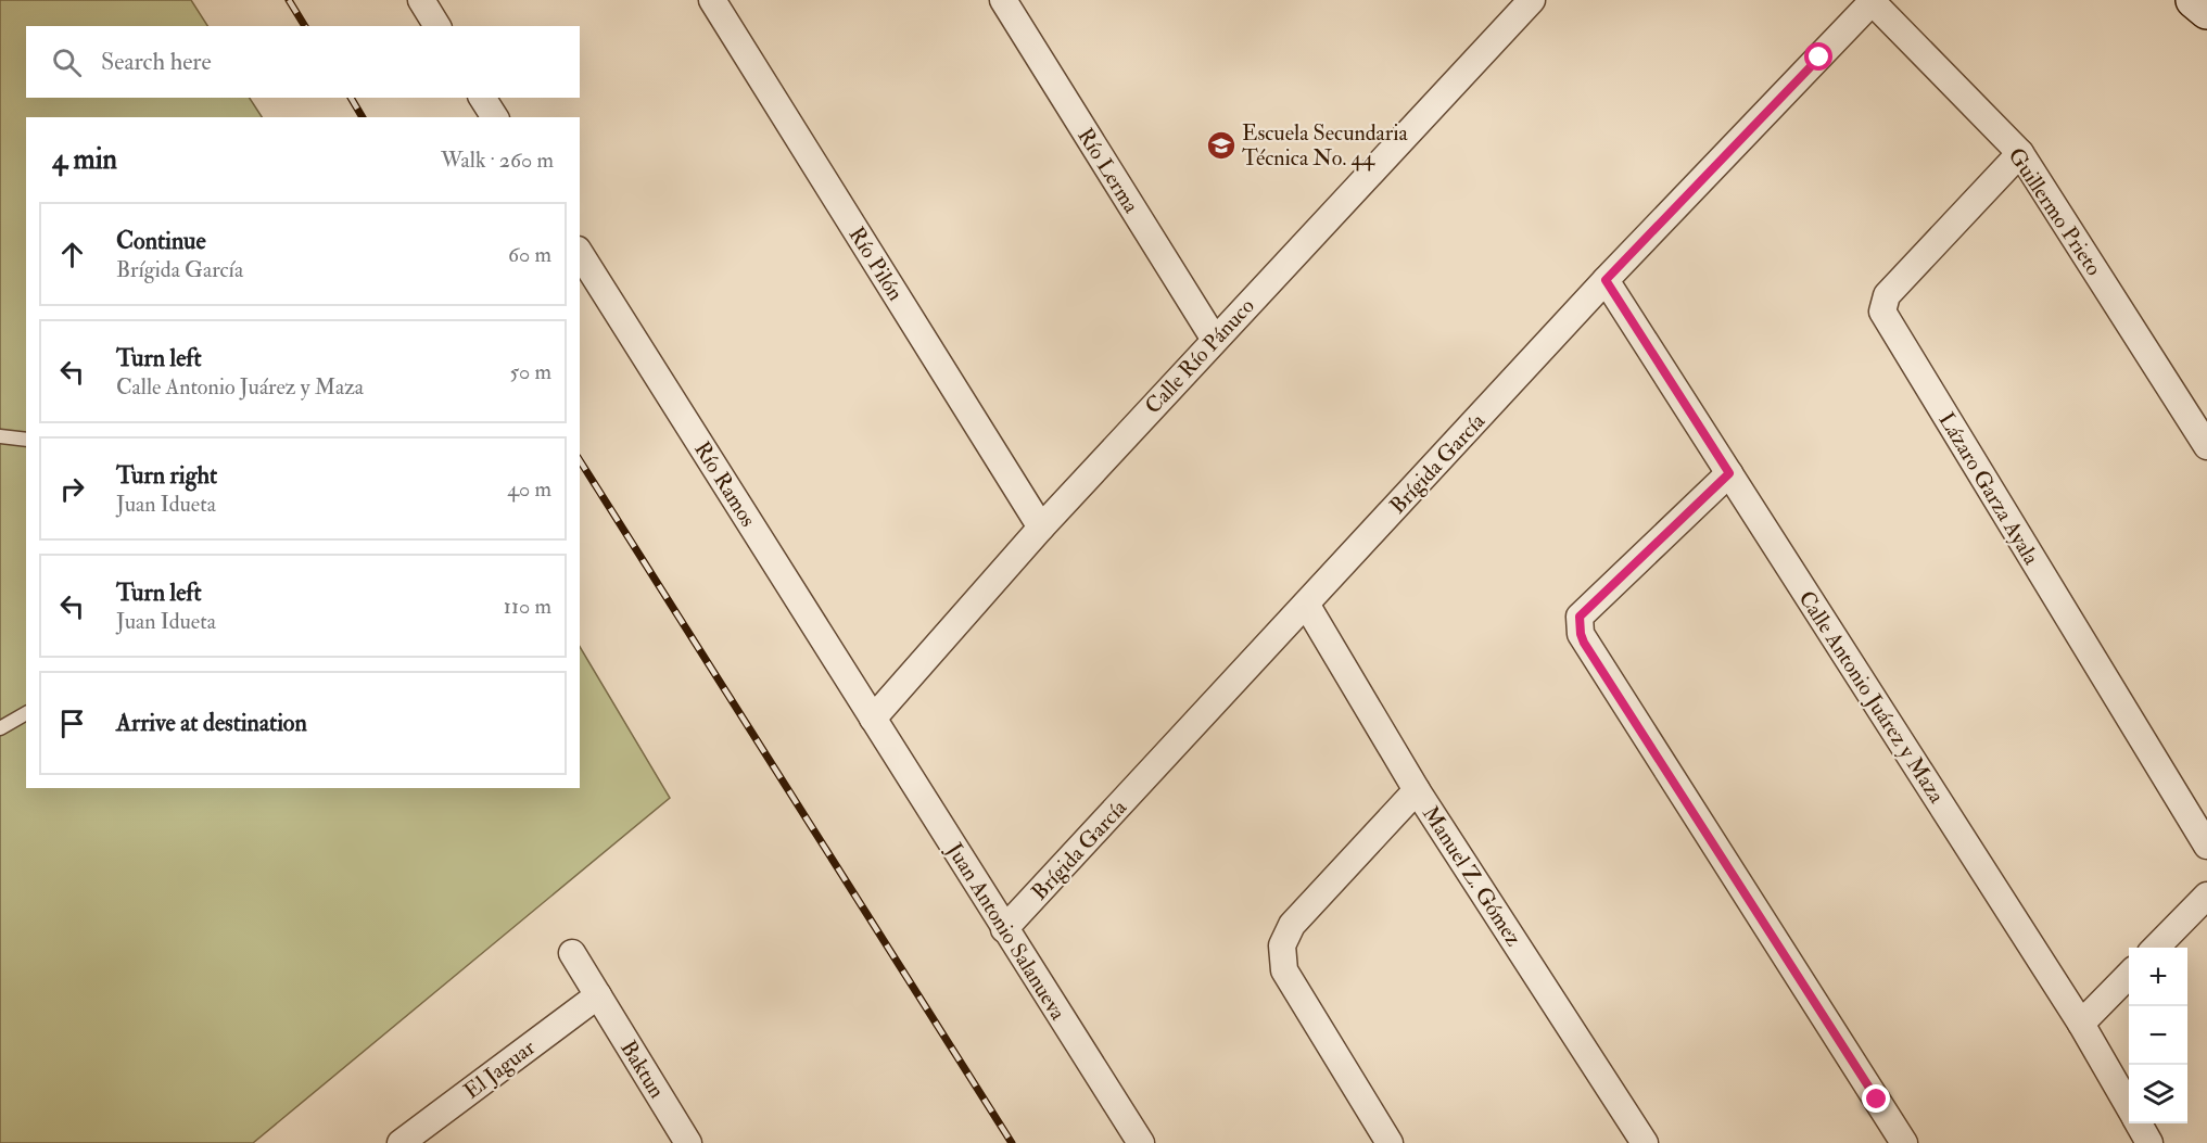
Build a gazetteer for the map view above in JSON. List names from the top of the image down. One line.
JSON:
{"streets":{"street":["Río Lerma","Guillermo Prieto","Río Pilón","Calle Río Pánuco","Brígida García","Río Ramos","Lázaro Garza Ayala","Calle Antonio Juárez y Maza","Manuel Z. Gómez","Juan Antonio Salanueva","El Jaguar","Baktun"]},"crossings":[["Río Lerma","Calle Río Pánuco"],["Guillermo Prieto","Brígida García"],["Guillermo Prieto","Lázaro Garza Ayala"],["Río Pilón","Calle Río Pánuco"],["Calle Río Pánuco","Río Ramos"],["Calle Río Pánuco","Juan Antonio Salanueva"],["Brígida García","Calle Antonio Juárez y Maza"],["Brígida García","Manuel Z. Gómez"],["Brígida García","Juan Antonio Salanueva"],["Río Ramos","Juan Antonio Salanueva"],["El Jaguar","Baktun"]],"places":{"school or university":["Escuela Secundaria Técnica No. 44"]},"page":{"search":"Search here","heading":["4 min","Walk · 260 m"],"list":[["Continue","Brígida García","60 m"],["Turn left","Calle Antonio Juárez y Maza","50 m"],["Turn right","Juan Idueta","40 m"],["Turn left","Juan Idueta","110 m"],"Arrive at destination"],"map_buttons":["+","−"]}}
